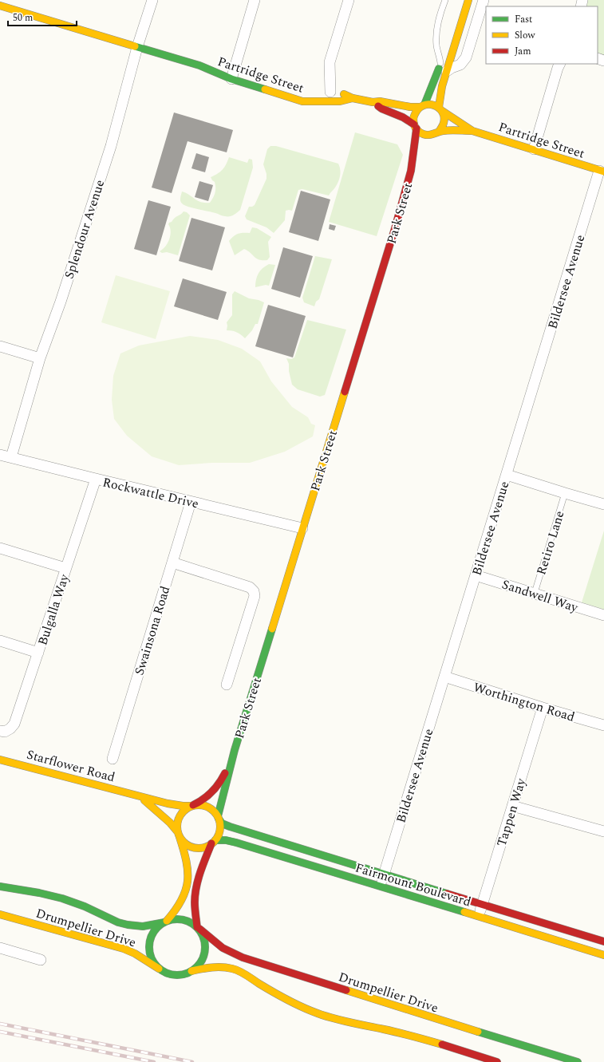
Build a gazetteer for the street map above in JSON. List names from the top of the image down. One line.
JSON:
{"streets":{"main road":["Partridge Street","Park Street","Starflower Road","Fairmount Boulevard","Drumpellier Drive"],"street":["Splendour Avenue","Bildersee Avenue","Rockwattle Drive","Sandwell Way","Bulgalla Way","Swainsona Road","Worthington Road","Tappen Way"],"lane":["Retiro Lane"]},"crossings":[["Partridge Street","Park Street"],["Partridge Street","Splendour Avenue"],["Partridge Street","Bildersee Avenue"],["Park Street","Rockwattle Drive"],["Park Street","Starflower Road"],["Park Street","Fairmount Boulevard"],["Splendour Avenue","Rockwattle Drive"],["Bildersee Avenue","Sandwell Way"],["Bildersee Avenue","Worthington Road"],["Bildersee Avenue","Fairmount Boulevard"],["Rockwattle Drive","Bulgalla Way"],["Rockwattle Drive","Swainsona Road"],["Retiro Lane","Sandwell Way"],["Worthington Road","Tappen Way"],["Starflower Road","Fairmount Boulevard"],["Tappen Way","Fairmount Boulevard"]],"legend":["Fast","Slow","Jam"],"scale_bar":"50 m"}
